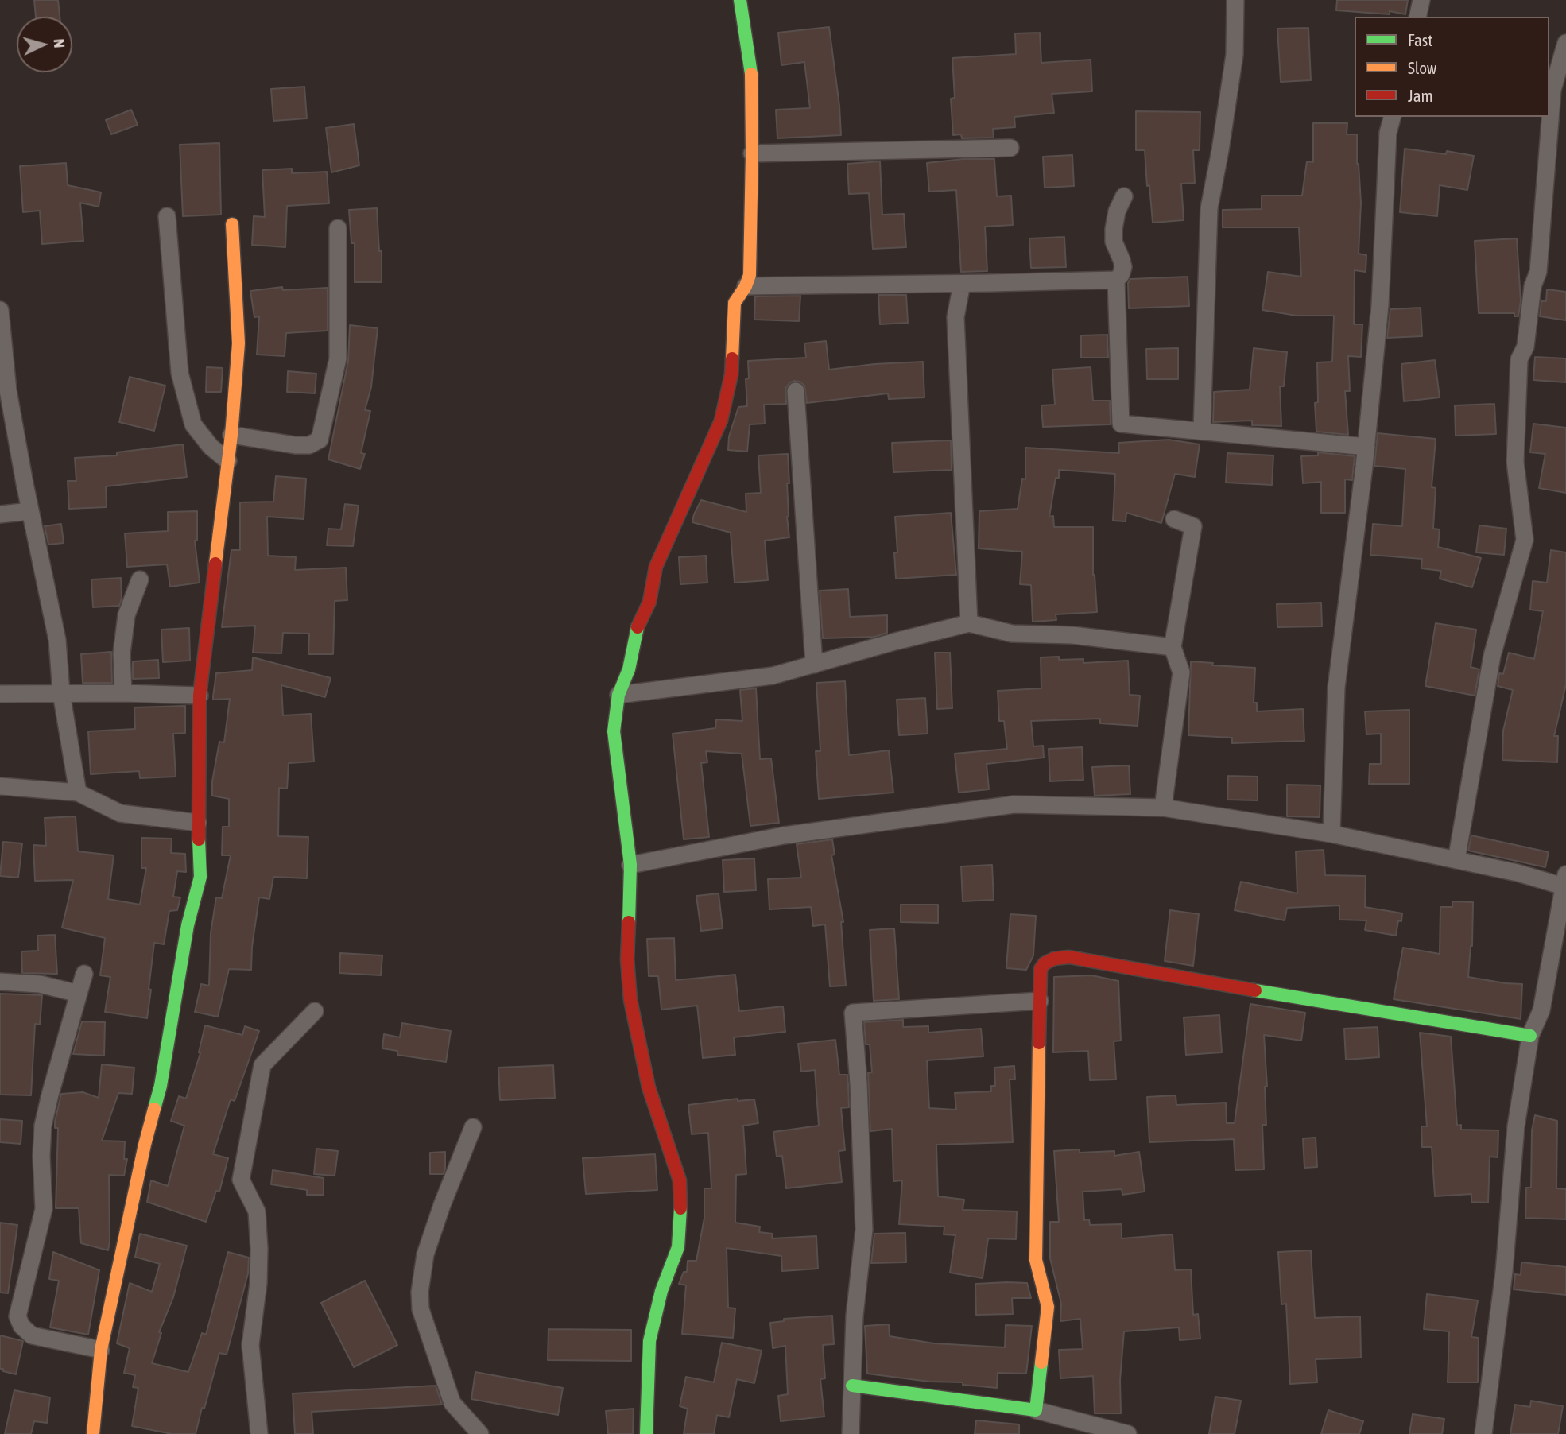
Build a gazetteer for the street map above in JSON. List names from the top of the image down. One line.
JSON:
{"legend":["Fast","Slow","Jam"],"north":"right"}
